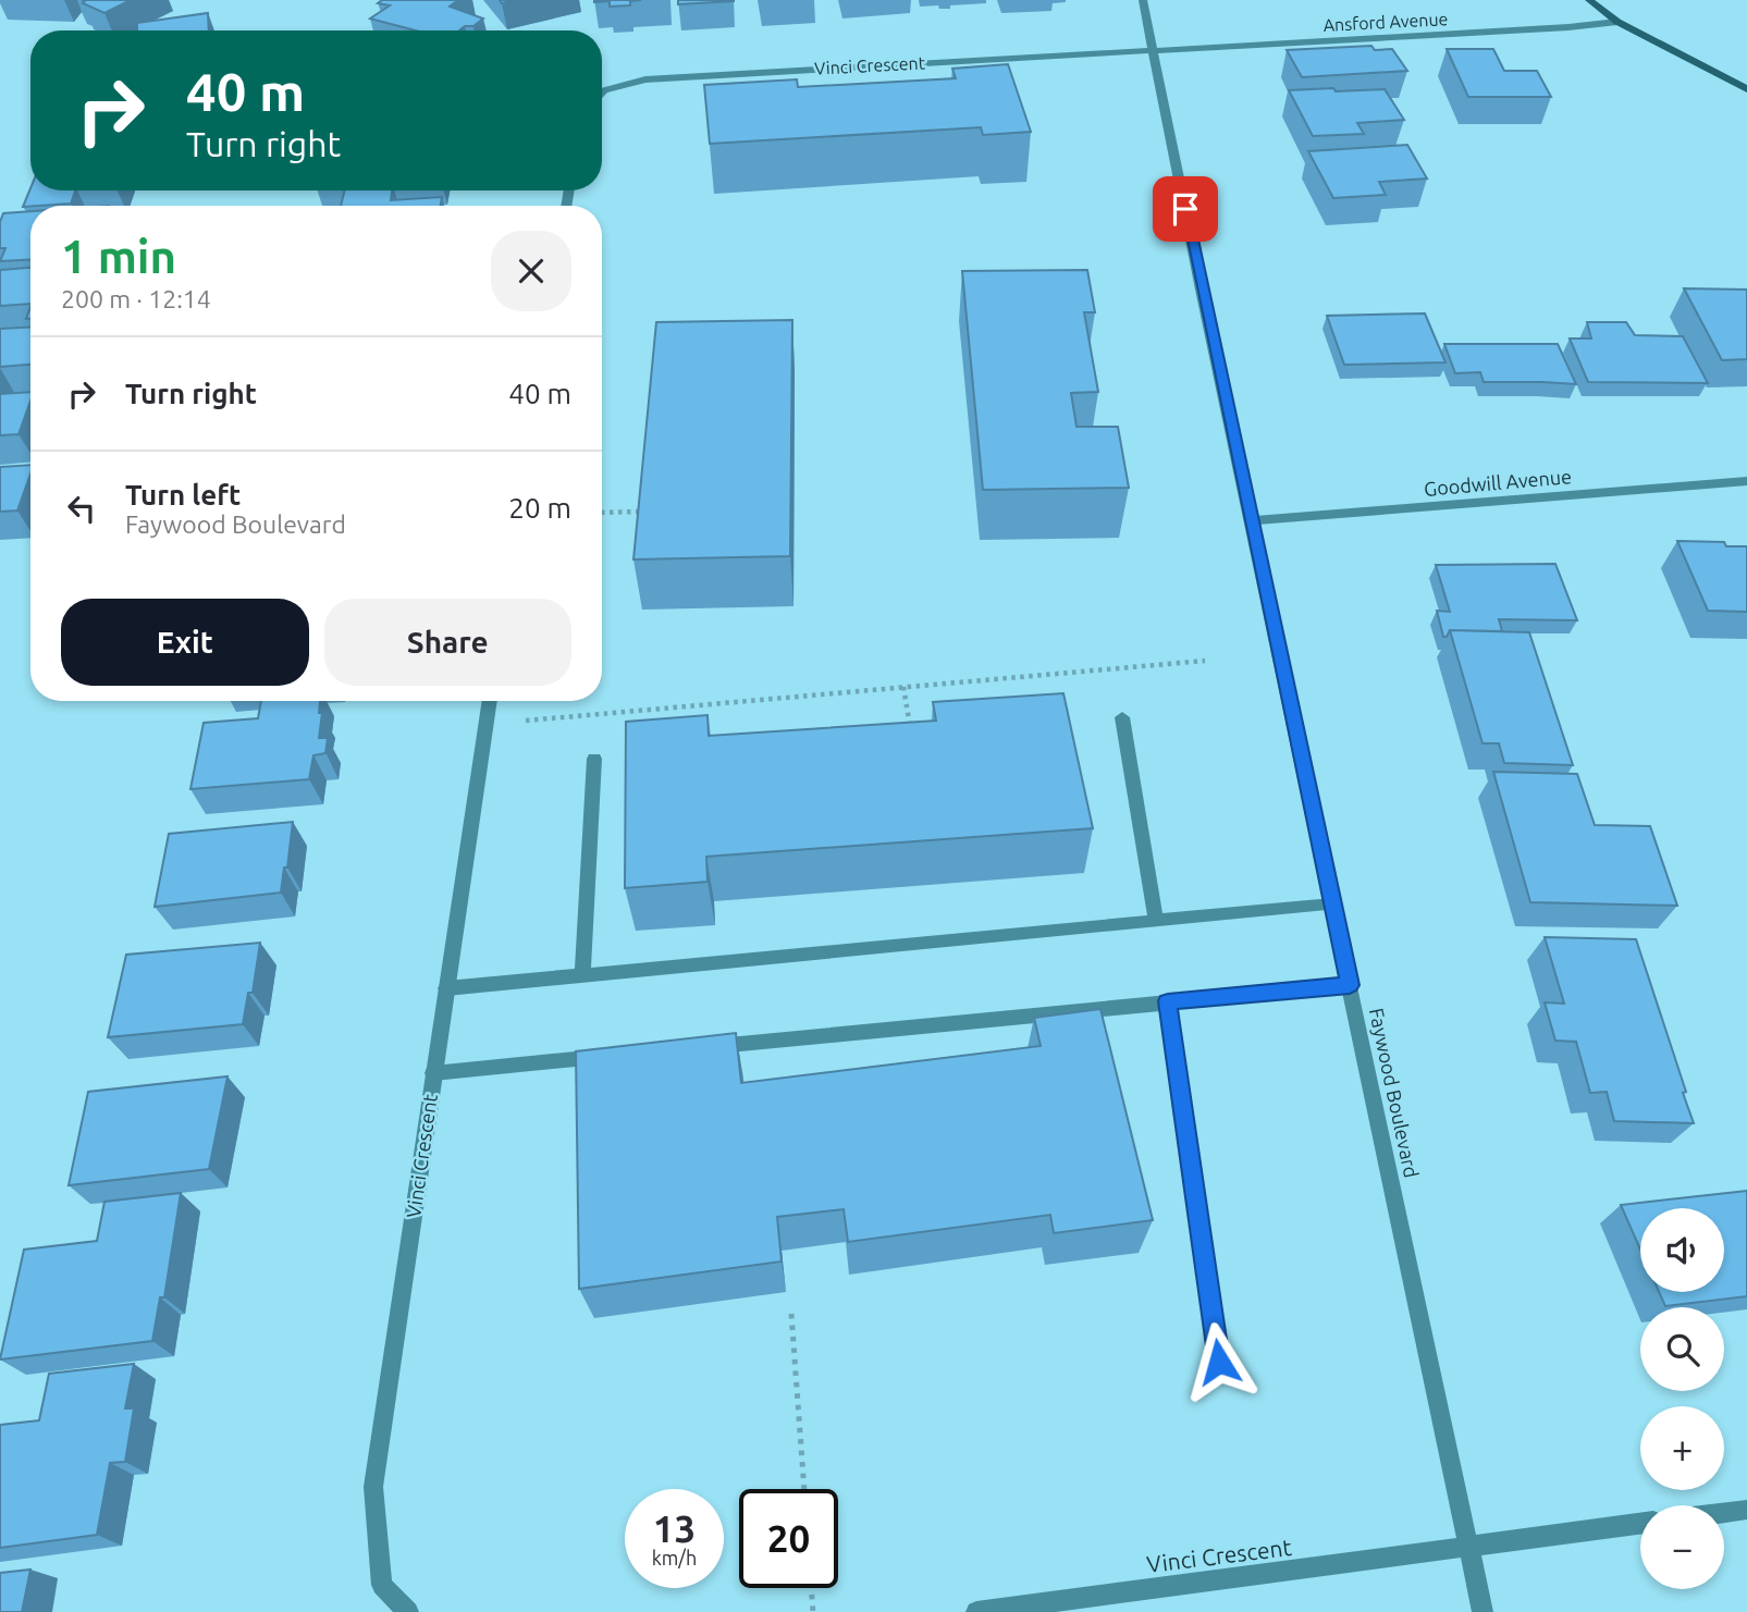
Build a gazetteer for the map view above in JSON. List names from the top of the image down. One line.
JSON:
{"streets":{"street":["Ansford Avenue","Vinci Crescent","Goodwill Avenue","Faywood Boulevard"]},"crossings":[["Ansford Avenue","Vinci Crescent"],["Ansford Avenue","Faywood Boulevard"],["Vinci Crescent","Faywood Boulevard"],["Goodwill Avenue","Faywood Boulevard"]],"page":{"turn":["40 m","Turn right"],"heading":["1 min","200 m · 12:14"],"list":[{"name":"Turn right","value":"40 m"},{"name":"Turn left","note":"Faywood Boulevard","value":"20 m"}],"buttons":["Exit","Share"],"map_buttons":["+","−"],"speed":"13 km/h","limit":"20"}}
